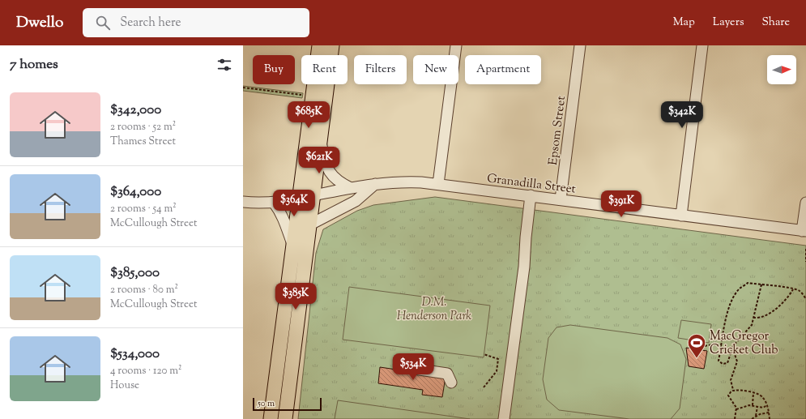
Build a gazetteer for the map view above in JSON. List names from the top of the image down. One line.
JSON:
{"streets":{"street":["Epsom Street","Granadilla Street"]},"crossings":[["Epsom Street","Granadilla Street"]],"parks":["D.M. Henderson Park"],"places":{"sports":["MacGregor Cricket Club"]},"scale_bar":"50 m","north":"right","page":{"header":"Dwello","search":"Search here","nav":["Map","Layers","Share"],"heading":"7 homes","chip":["Buy","Rent","Filters","New","Apartment"],"list":[{"name":"$342,000","note":"2 rooms · 52 m² · Thames Street"},{"name":"$364,000","note":"2 rooms · 54 m² · McCullough Street"},{"name":"$385,000","note":"2 rooms · 80 m² · McCullough Street"},{"name":"$534,000","note":"4 rooms · 120 m² · House"}],"price":["$685K","$342K","$621K","$364K","$391K","$385K","$534K"],"scale":"50 m"}}
